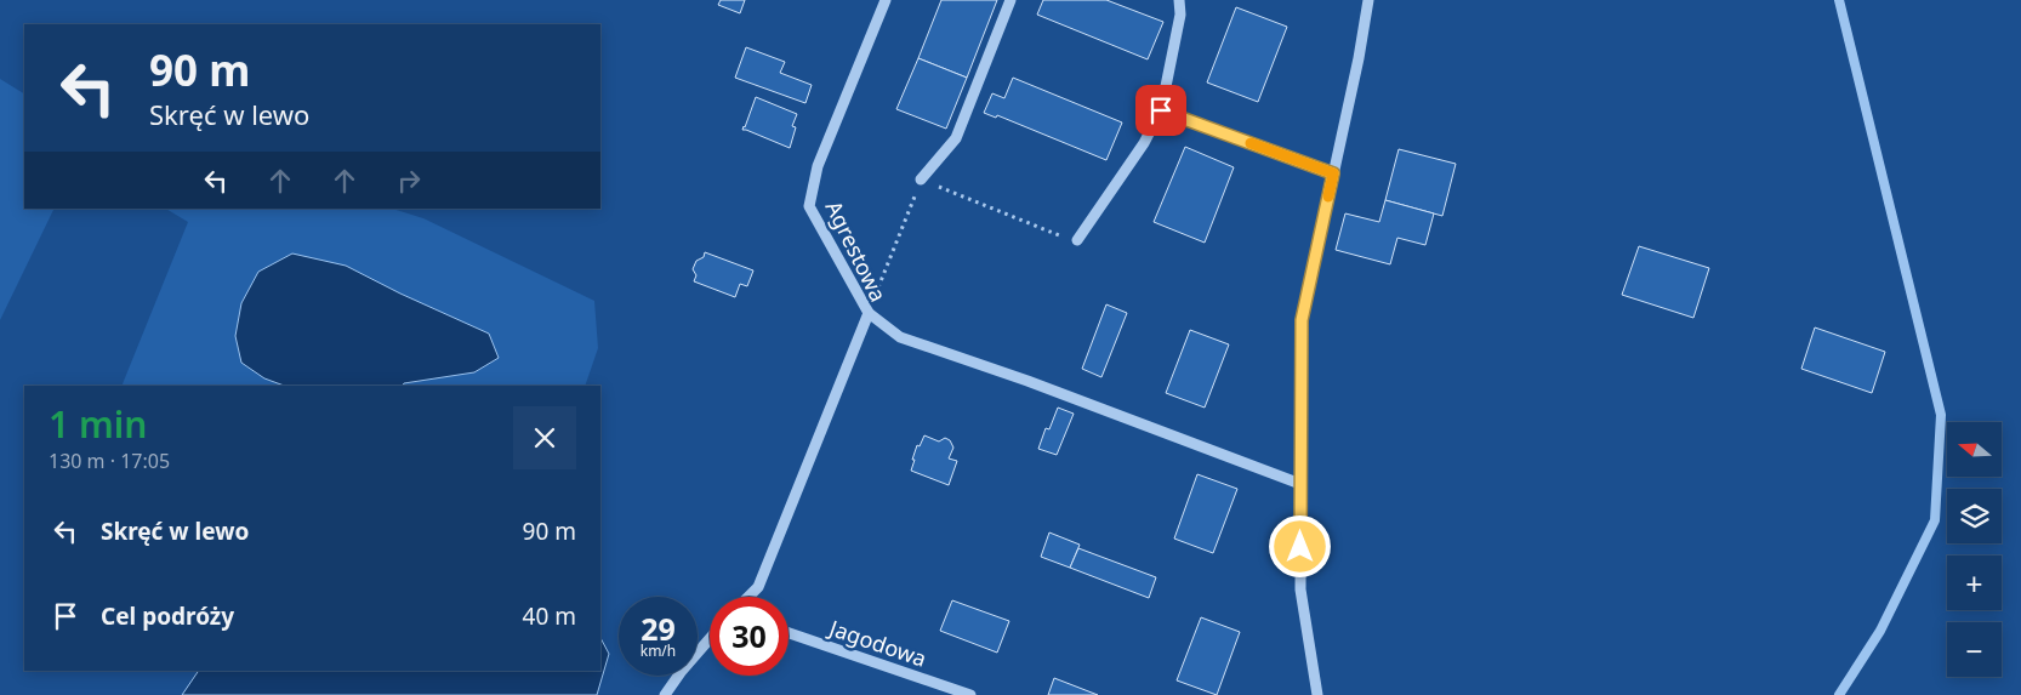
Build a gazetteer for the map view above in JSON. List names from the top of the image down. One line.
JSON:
{"streets":{"street":["Agrestowa","Jagodowa"]},"north":"left","page":{"turn":["90 m","Skręć w lewo"],"heading":["1 min","130 m · 17:05"],"map_buttons":["+","−"],"list":[{"name":"Skręć w lewo","value":"90 m"},{"name":"Cel podróży","value":"40 m"}],"speed":"29 km/h","limit":"30"}}
